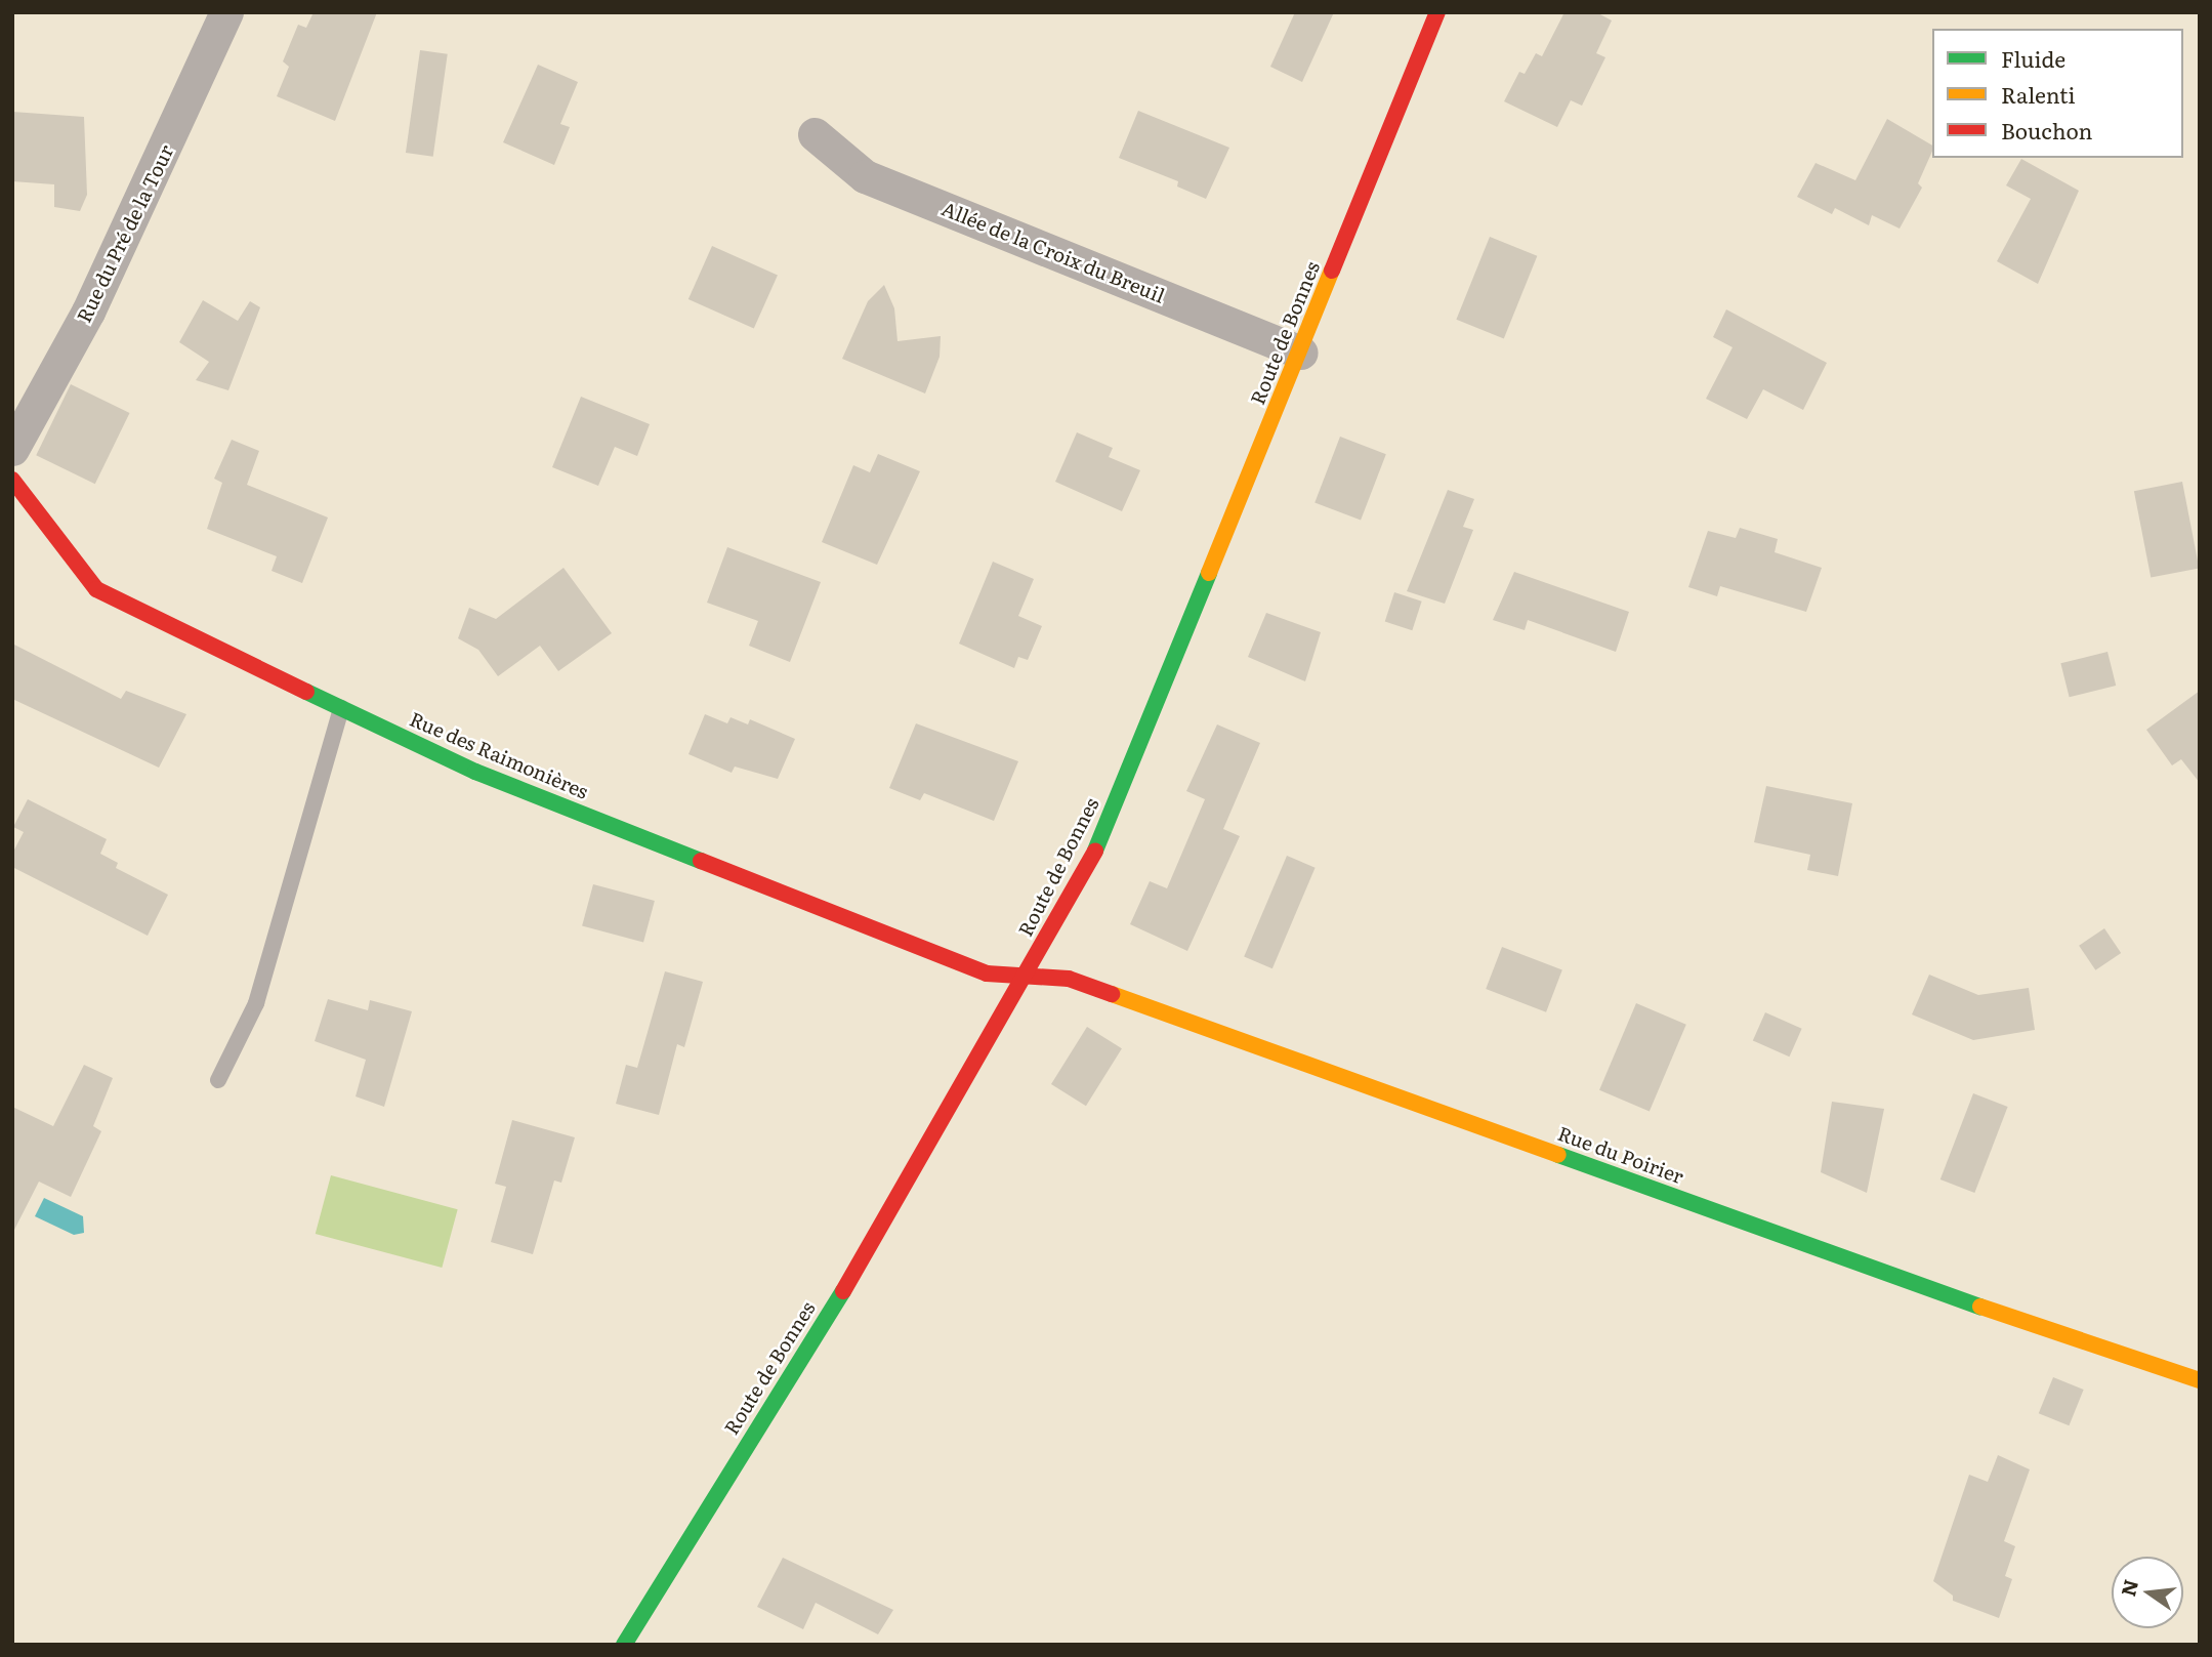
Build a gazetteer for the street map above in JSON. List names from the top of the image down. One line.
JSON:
{"streets":{"street":["Rue du Pré de la Tour","Allée de la Croix du Breuil","Route de Bonnes","Rue des Raimonières","Rue du Poirier"]},"crossings":[["Allée de la Croix du Breuil","Route de Bonnes"],["Route de Bonnes","Rue des Raimonières"],["Route de Bonnes","Rue du Poirier"],["Rue des Raimonières","Rue du Poirier"]],"legend":["Fluide","Ralenti","Bouchon"],"north":"left"}
